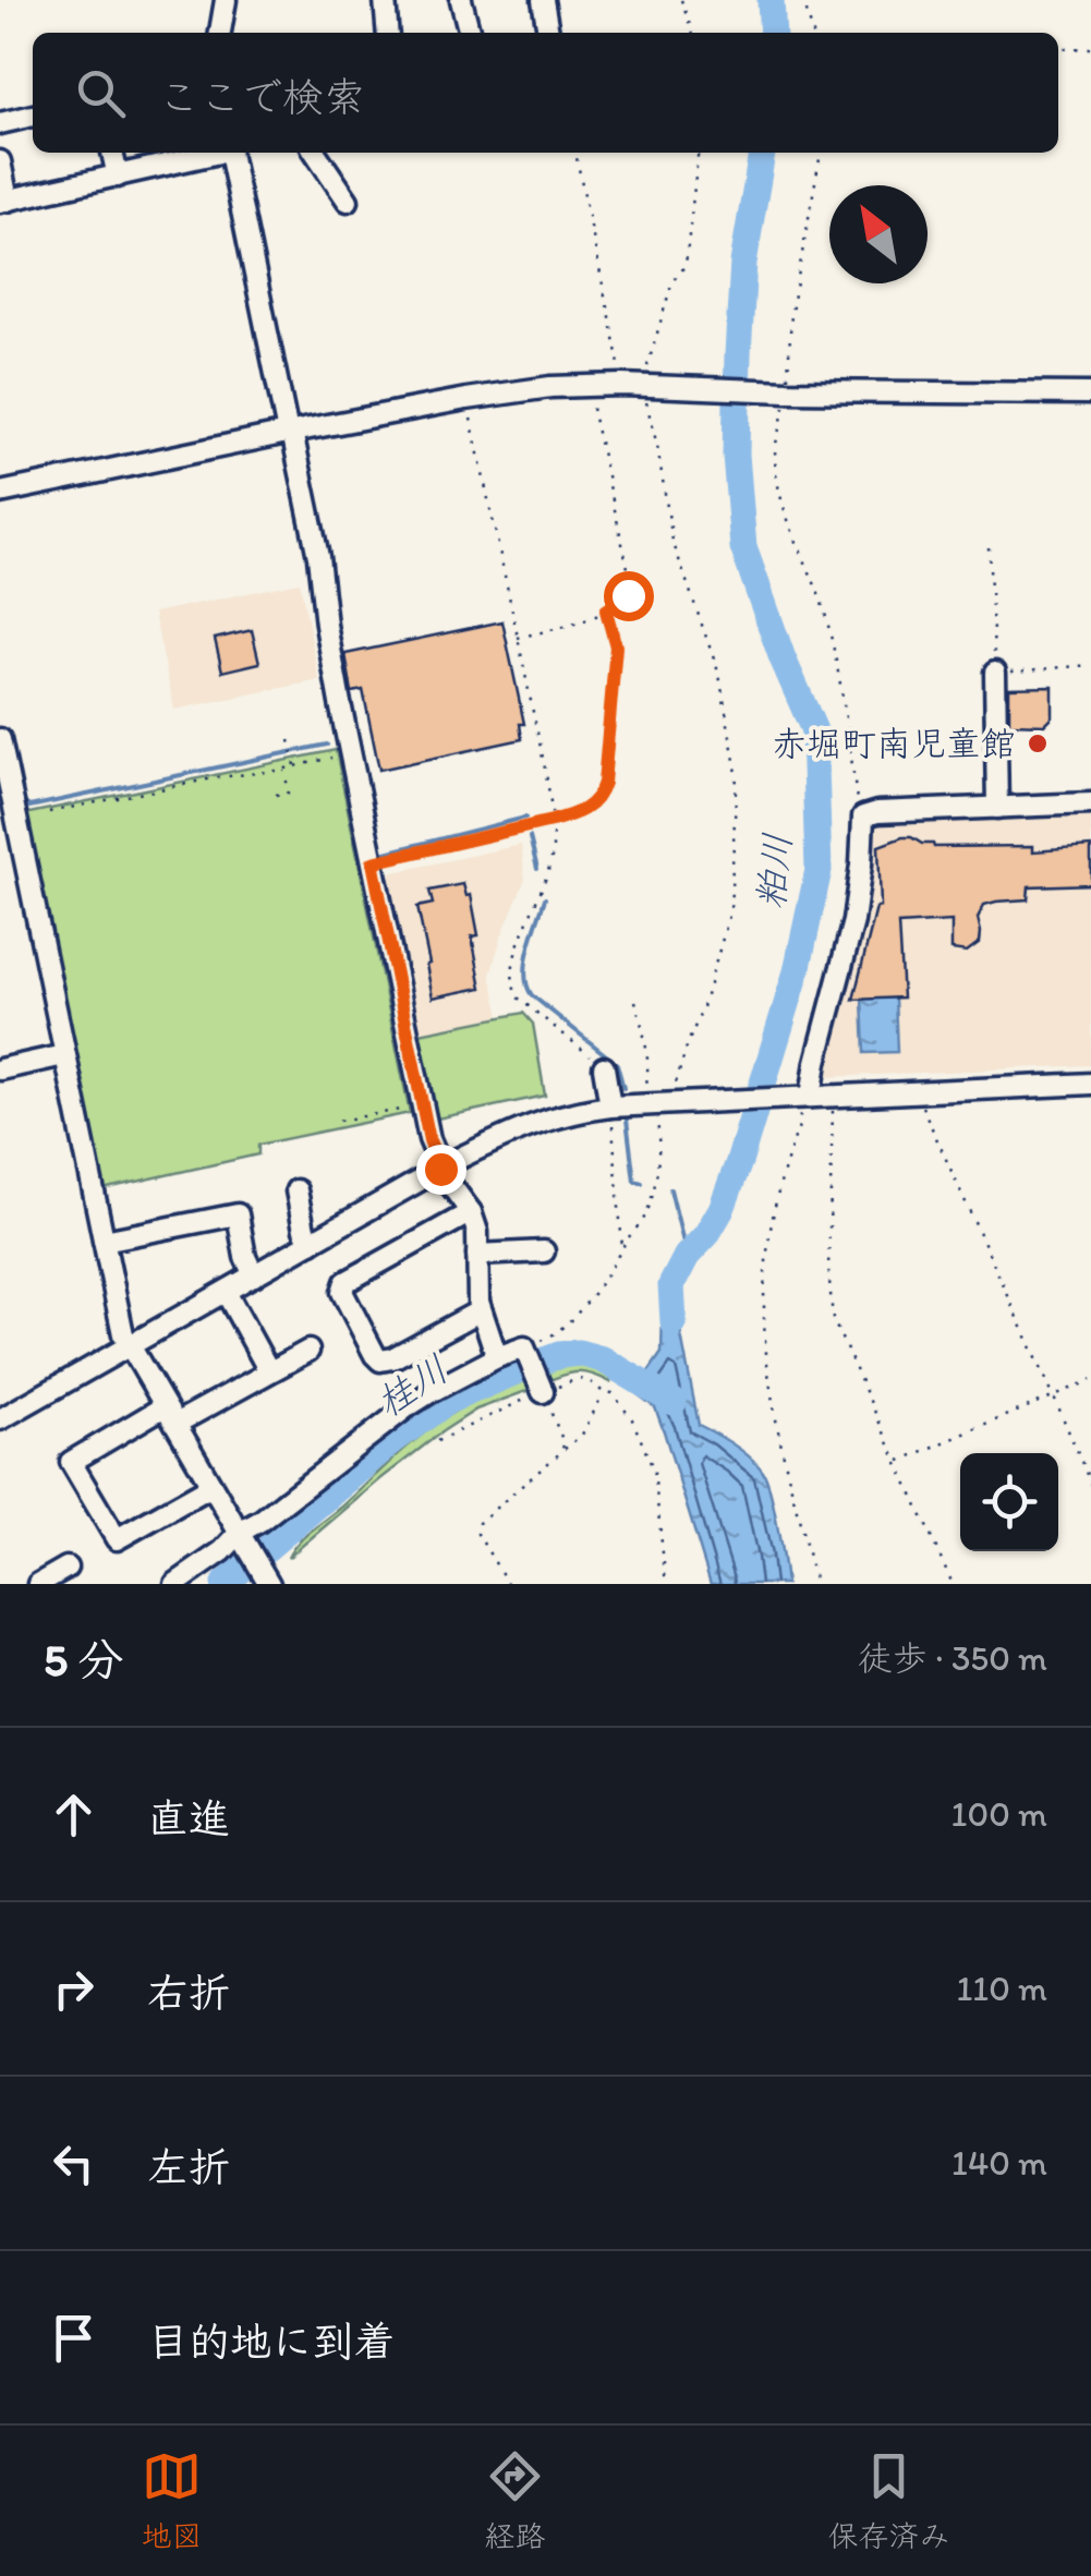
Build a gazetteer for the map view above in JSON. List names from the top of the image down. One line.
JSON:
{"water":["粕川","桂川"],"places":["赤堀町南児童館"],"north":"top left","page":{"search":"ここで検索","heading":["5 分","徒歩 · 350 m"],"list":[["直進","100 m"],["右折","110 m"],["左折","140 m"],"目的地に到着"],"nav":["地図","経路","保存済み"]}}
